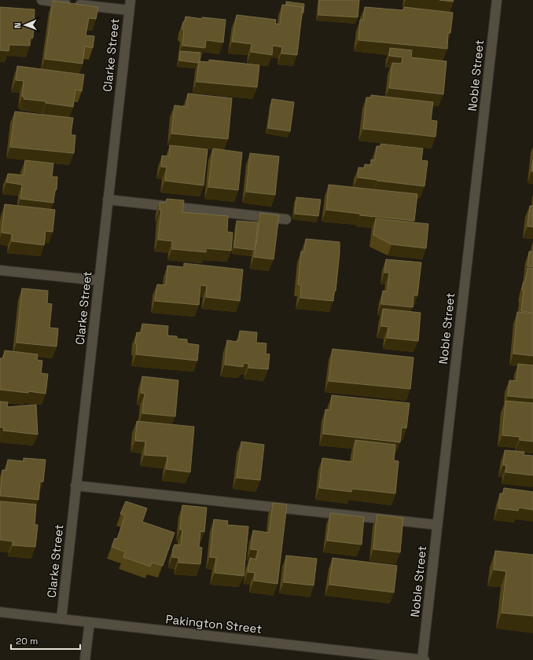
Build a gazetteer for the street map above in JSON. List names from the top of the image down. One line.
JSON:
{"streets":{"street":["Clarke Street","Noble Street","Pakington Street"]},"crossings":[["Clarke Street","Pakington Street"],["Noble Street","Pakington Street"]],"scale_bar":"20 m","north":"left"}
